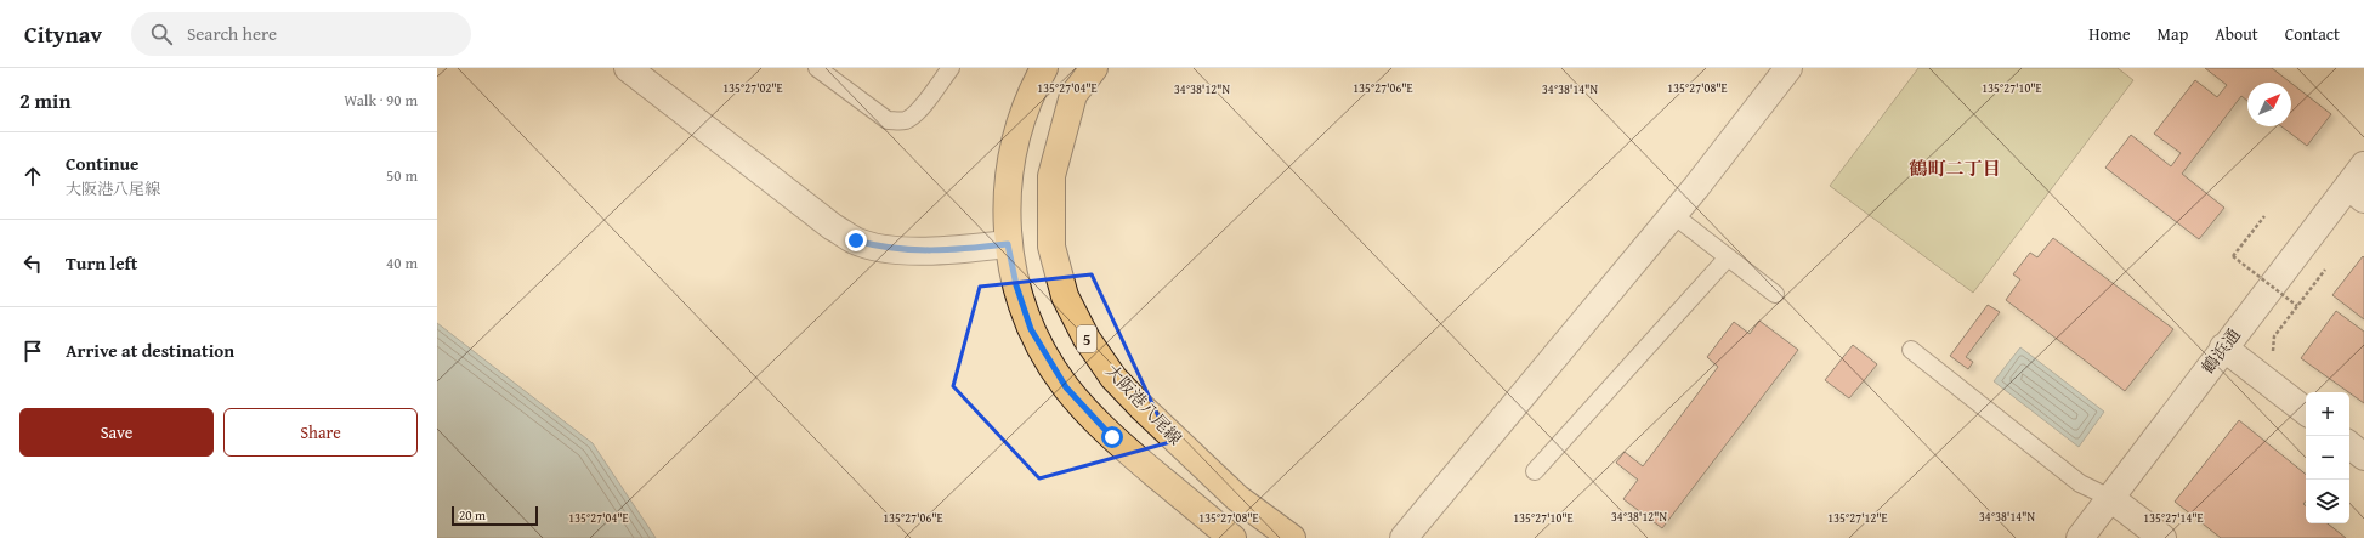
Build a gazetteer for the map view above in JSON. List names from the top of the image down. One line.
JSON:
{"streets":{"main road":["5","大阪港八尾線"],"street":["鶴浜通"]},"districts":["鶴町二丁目"],"scale_bar":"20 m","north":"top right","page":{"header":"Citynav","search":"Search here","nav":["Home","Map","About","Contact"],"heading":["2 min","Walk · 90 m"],"list":[["Continue","大阪港八尾線","50 m"],["Turn left","40 m"],"Arrive at destination"],"map_buttons":["+","−"],"buttons":["Save","Share"],"scale":"20 m"},"coordinates":["135°27'02\"E","135°27'04\"E","135°27'06\"E","135°27'08\"E","135°27'10\"E","34°38'12\"N","34°38'14\"N","135°27'12\"E","135°27'14\"E"]}
